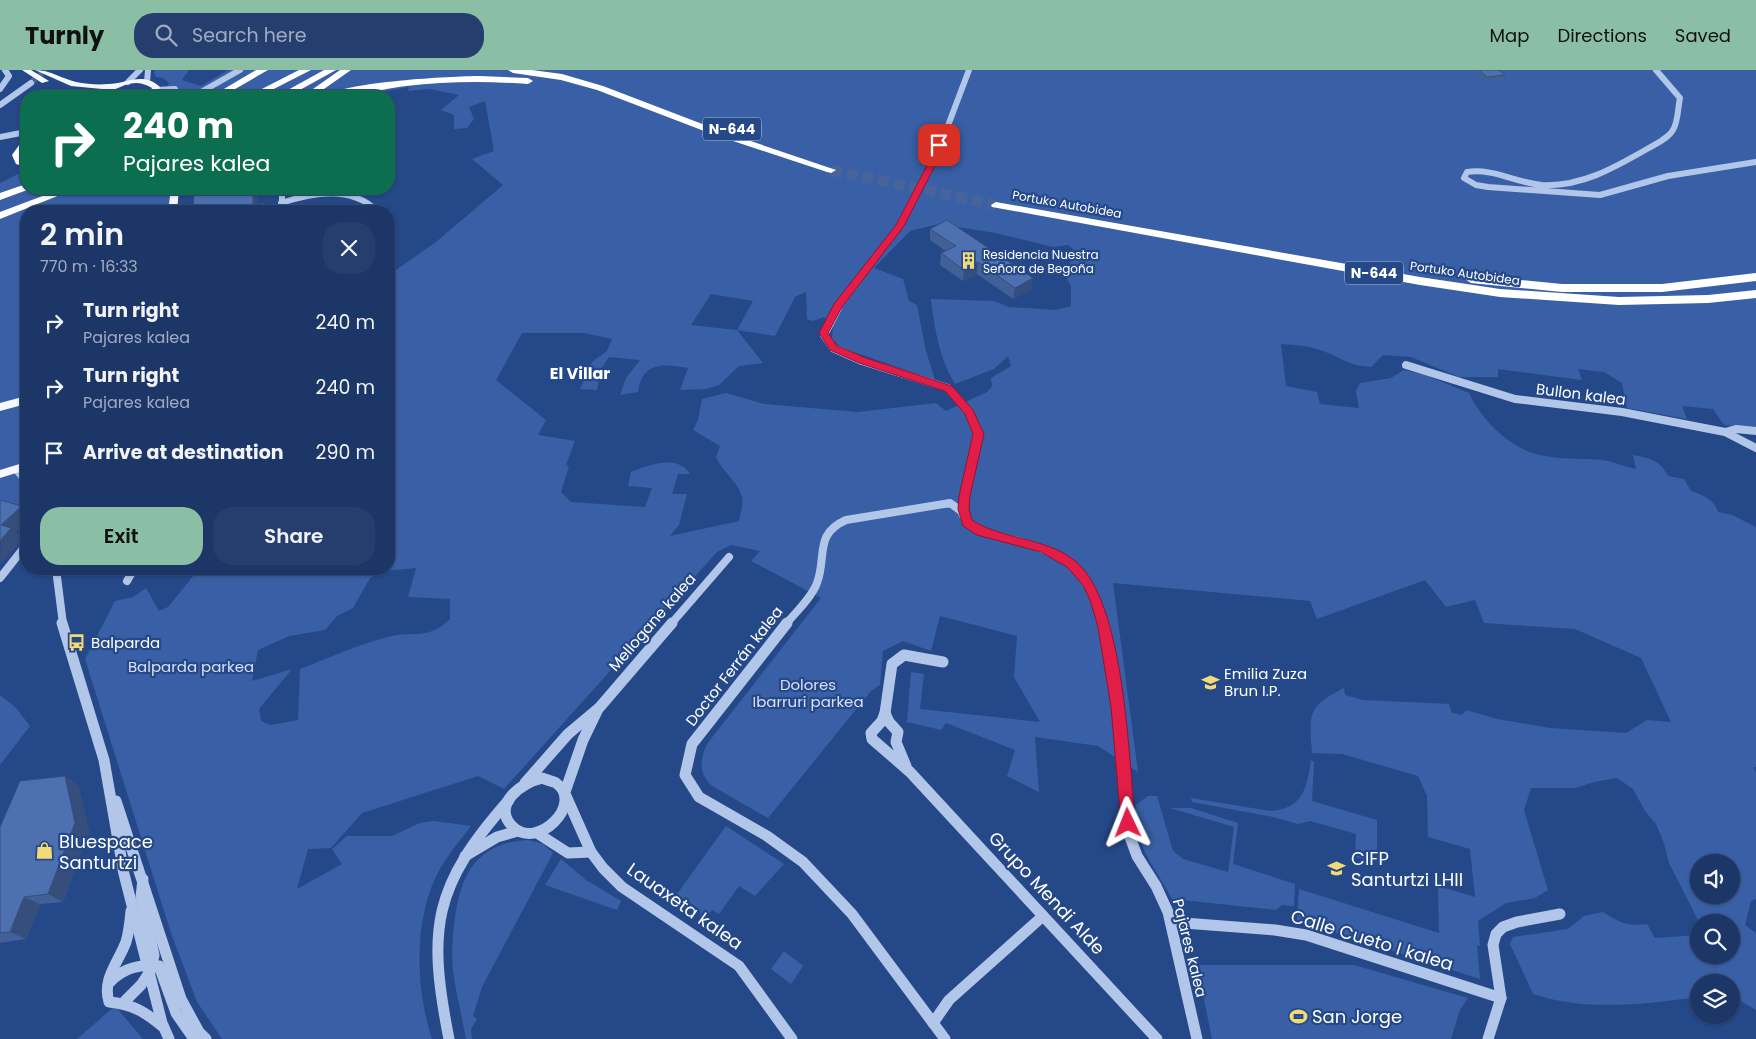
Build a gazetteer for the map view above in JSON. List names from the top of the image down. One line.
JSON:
{"streets":{"highway":["N-644","Portuko Autobidea"],"street":["Bullon kalea","Mellogane kalea","Doctor Ferrán kalea","Grupo Mendi Alde","Lauaxeta kalea","Calle Cueto I kalea","Pajares kalea"]},"crossings":[["Mellogane kalea","Lauaxeta kalea"],["Calle Cueto I kalea","Pajares kalea"]],"districts":["El Villar"],"parks":["Balparda parkea","Dolores Ibarruri parkea"],"places":{"building":["Residencia Nuestra Señora de Begoña"],"bus stop":["Balparda"],"school or university":["Emilia Zuza Brun I.P.","CIFP Santurtzi LHII"],"shop":["Bluespace Santurtzi"],"sports":["San Jorge"]},"page":{"header":"Turnly","search":"Search here","nav":["Map","Directions","Saved"],"turn":["240 m","Pajares kalea"],"heading":["2 min","770 m · 16:33"],"list":[{"name":"Turn right","note":"Pajares kalea","value":"240 m"},{"name":"Turn right","note":"Pajares kalea","value":"240 m"},{"name":"Arrive at destination","value":"290 m"}],"buttons":["Exit","Share"]}}
